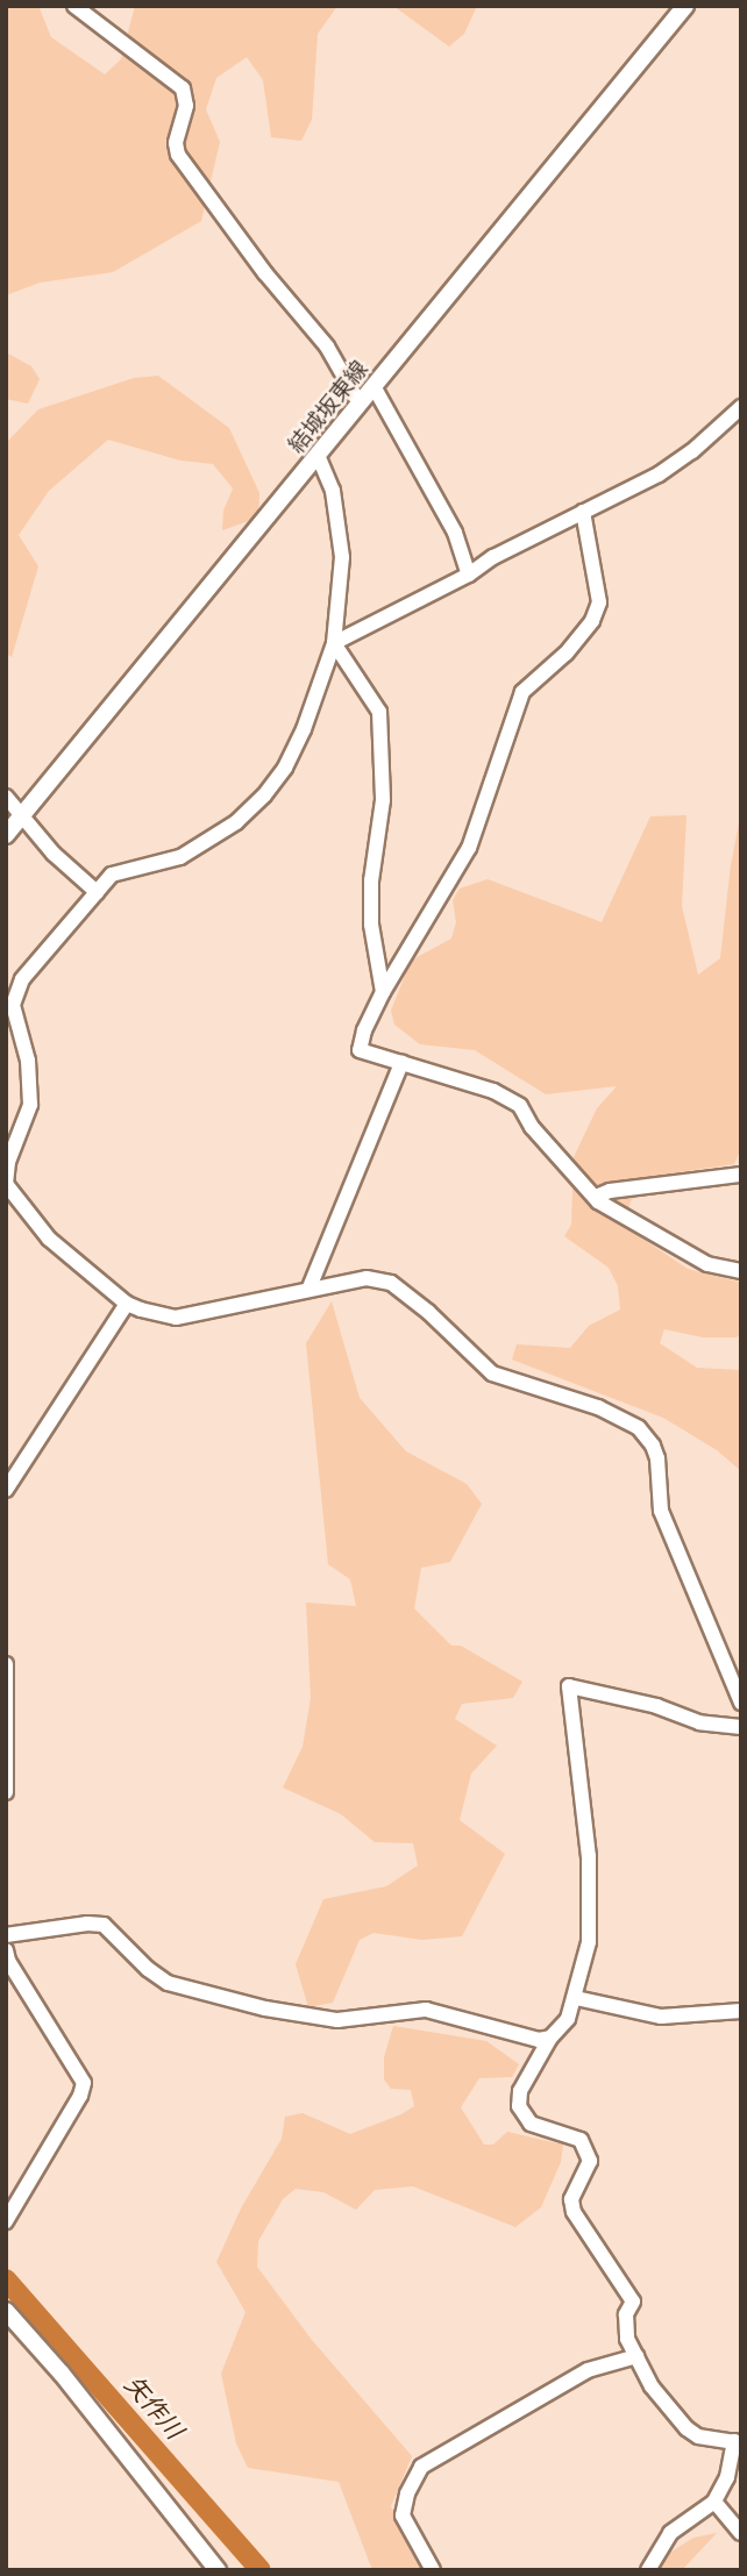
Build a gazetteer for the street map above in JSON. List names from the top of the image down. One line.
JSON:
{"streets":{"main road":["結城坂東線"]},"water":["矢作川"]}
